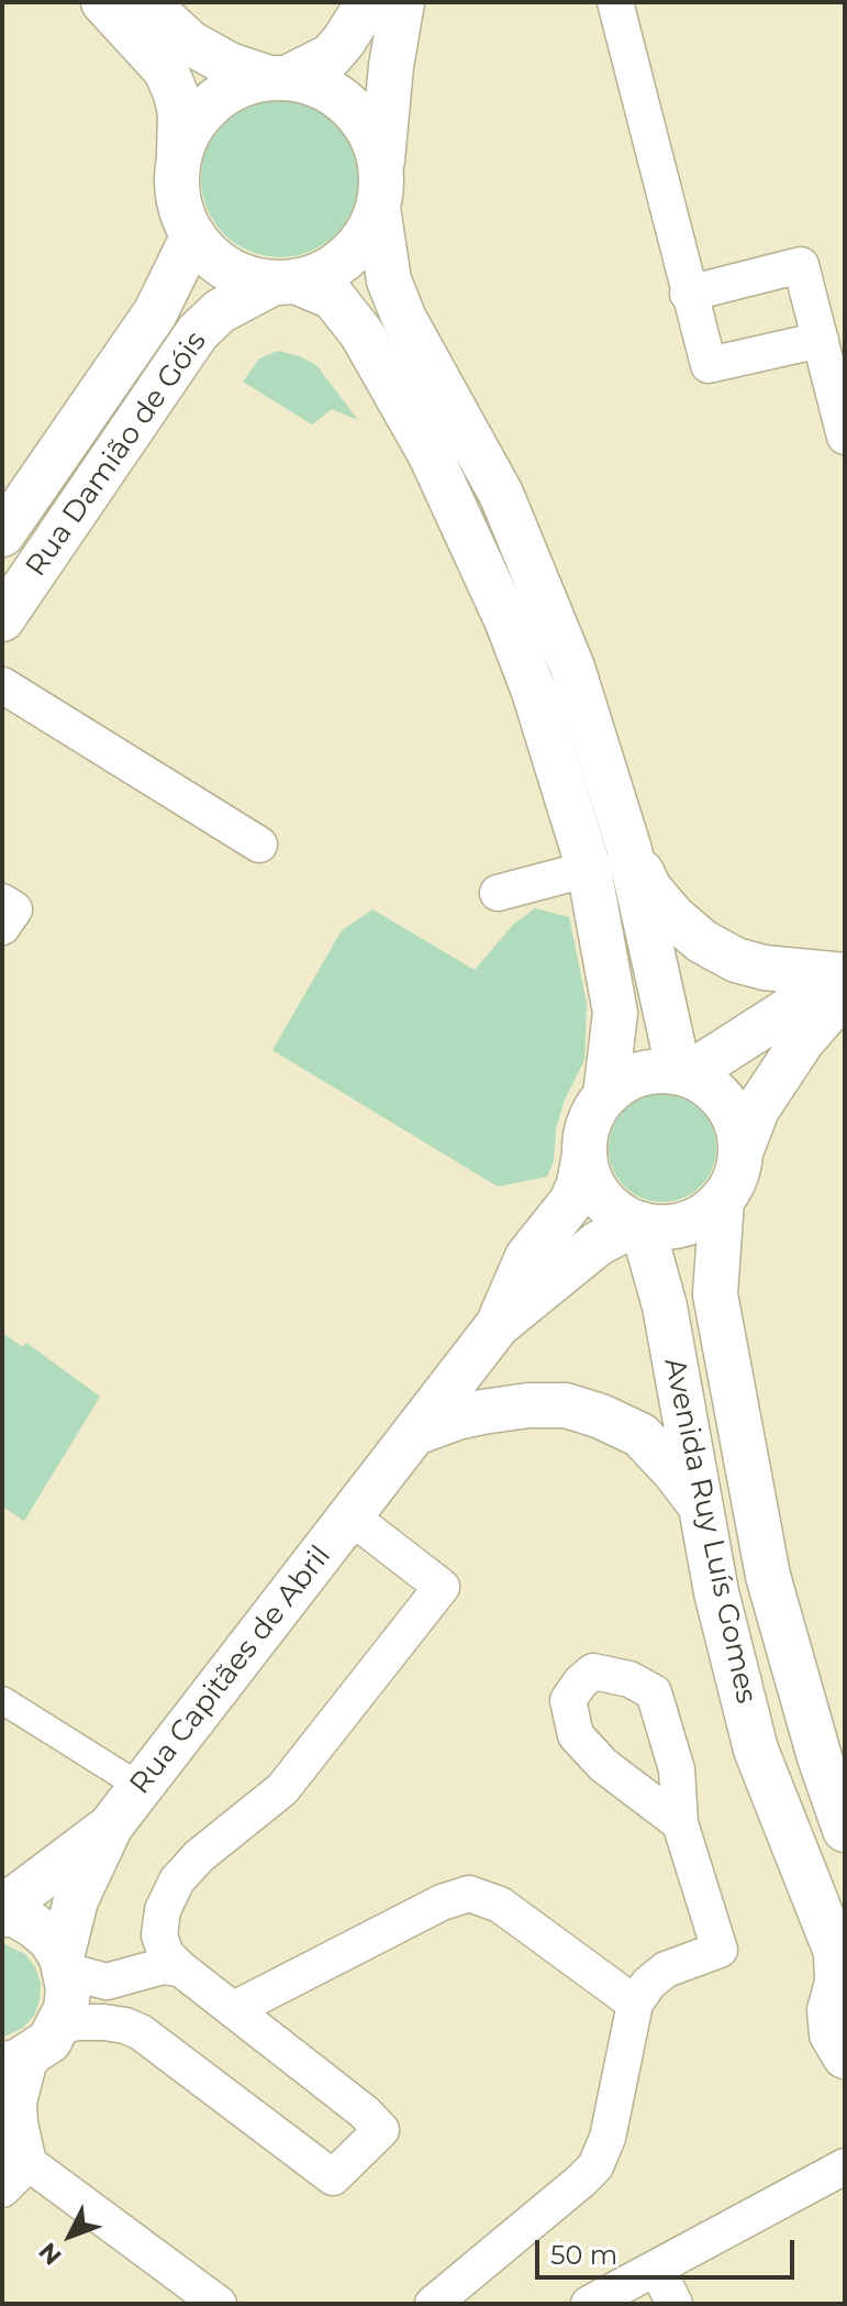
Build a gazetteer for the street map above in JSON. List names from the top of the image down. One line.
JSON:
{"streets":{"street":["Rua Damião de Góis","Avenida Ruy Luís Gomes","Rua Capitães de Abril"]},"crossings":[["Avenida Ruy Luís Gomes","Rua Capitães de Abril"]],"scale_bar":"50 m","north":"bottom left"}
